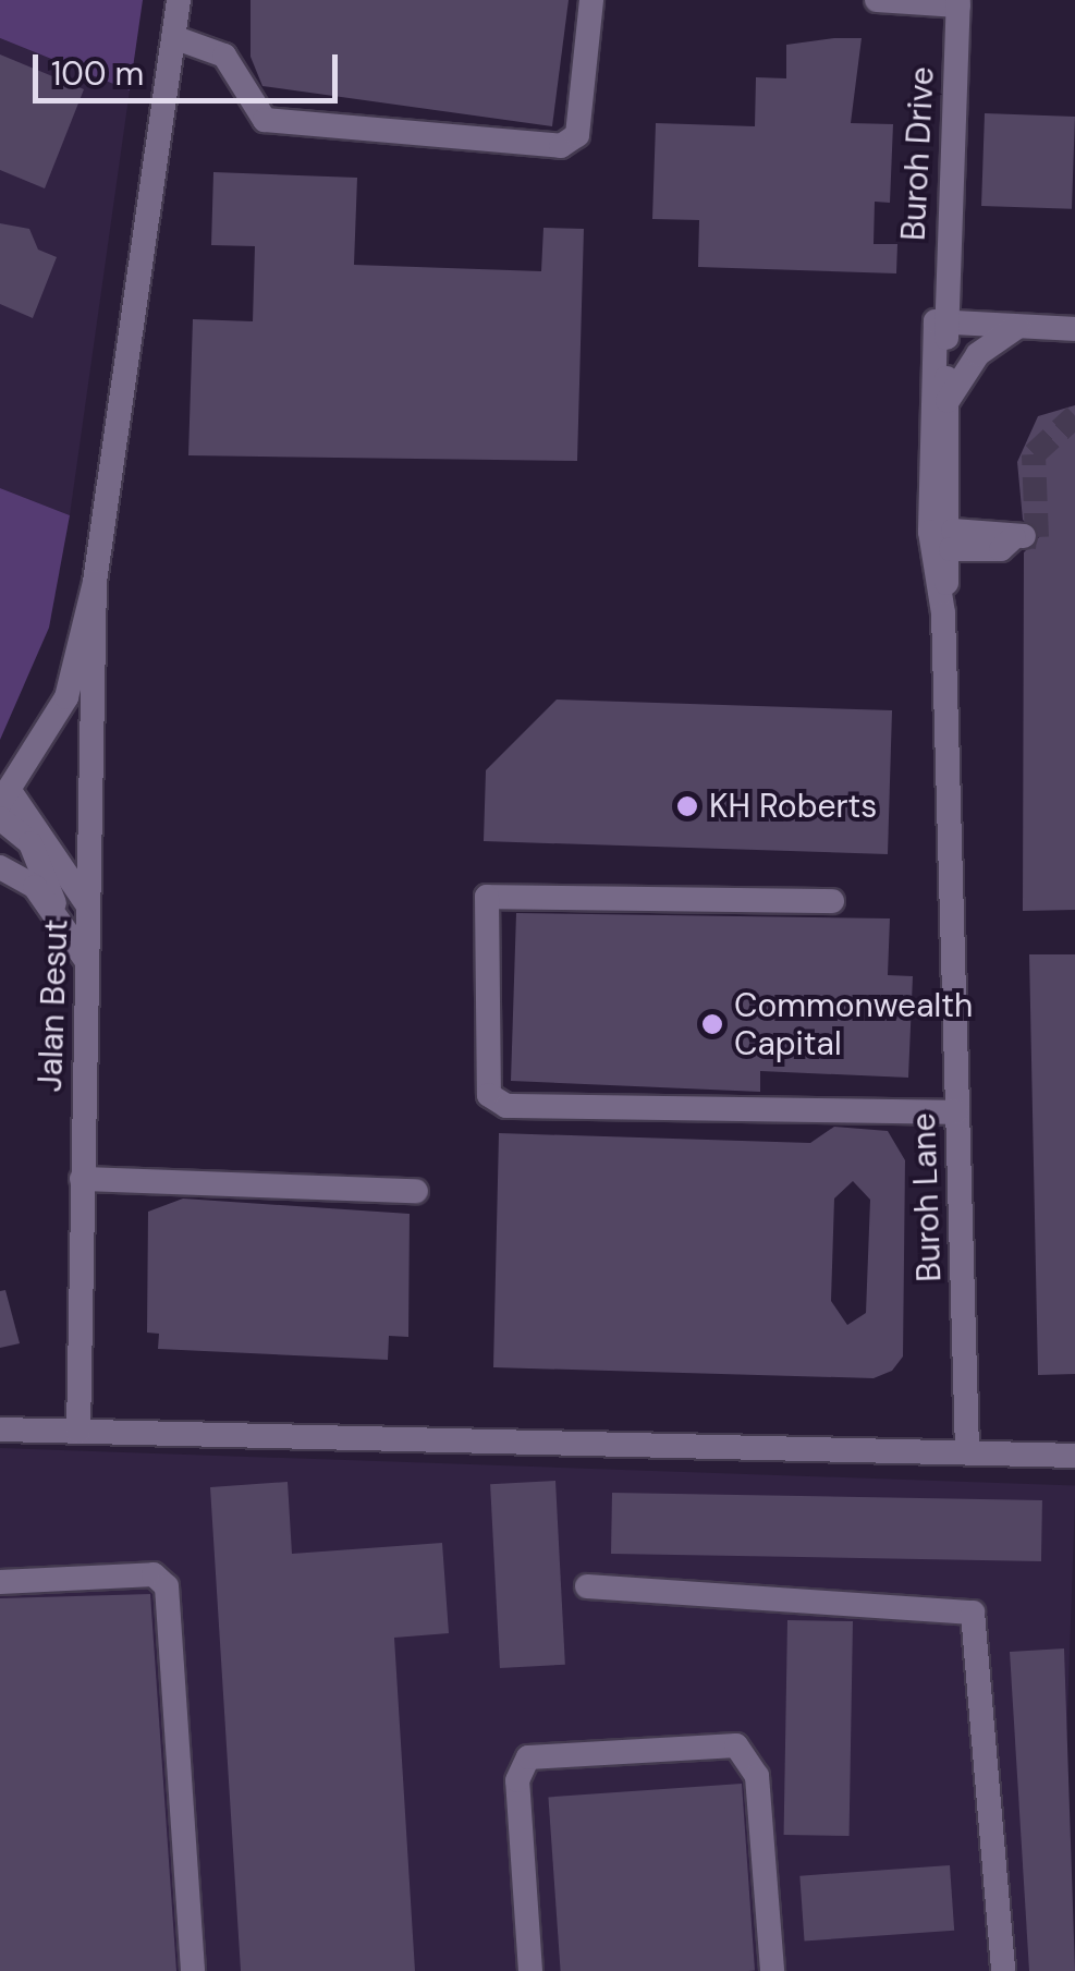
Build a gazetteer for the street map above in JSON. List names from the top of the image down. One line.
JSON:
{"streets":{"street":["Buroh Drive","Jalan Besut","Buroh Lane"]},"places":["KH Roberts","Commonwealth Capital"],"scale_bar":"100 m"}
